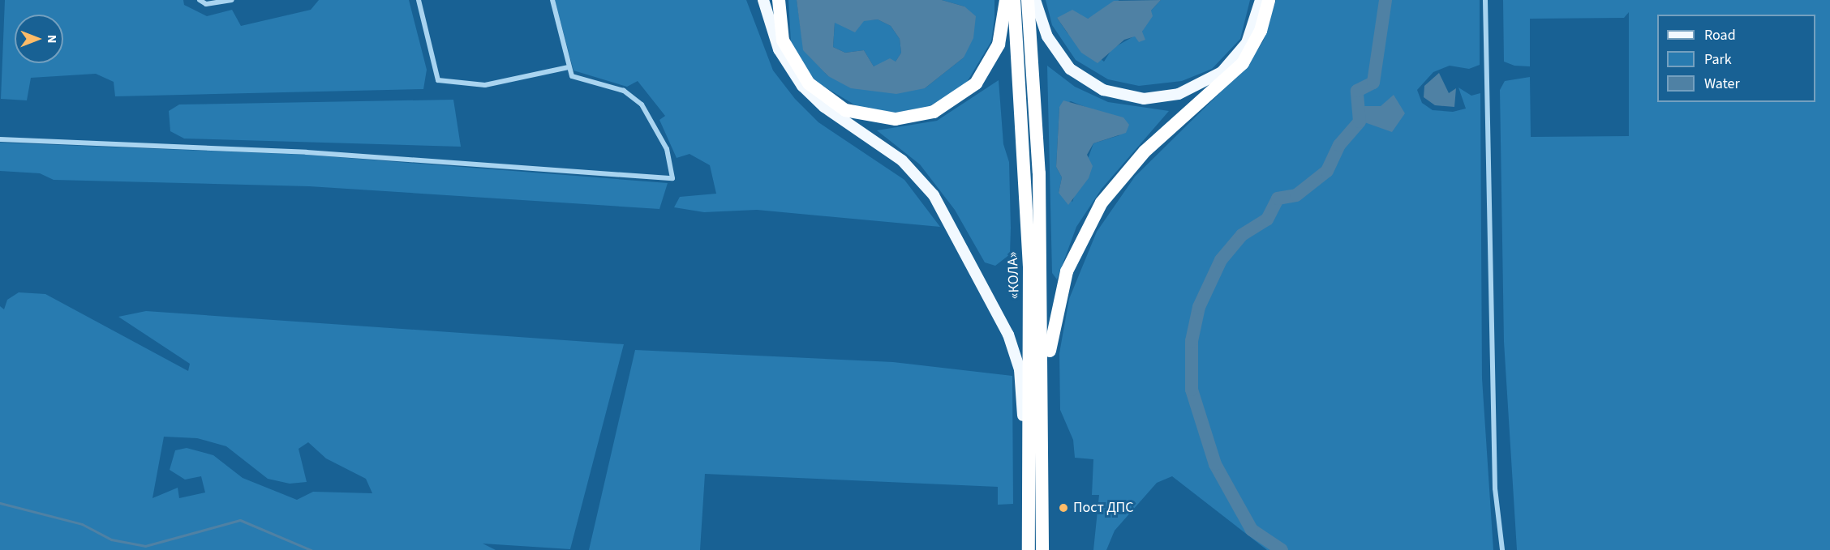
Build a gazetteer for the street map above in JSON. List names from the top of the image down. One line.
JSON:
{"streets":{"highway":["«КОЛА»"]},"places":["Пост ДПС"],"legend":["Road","Park","Water"],"north":"right"}
